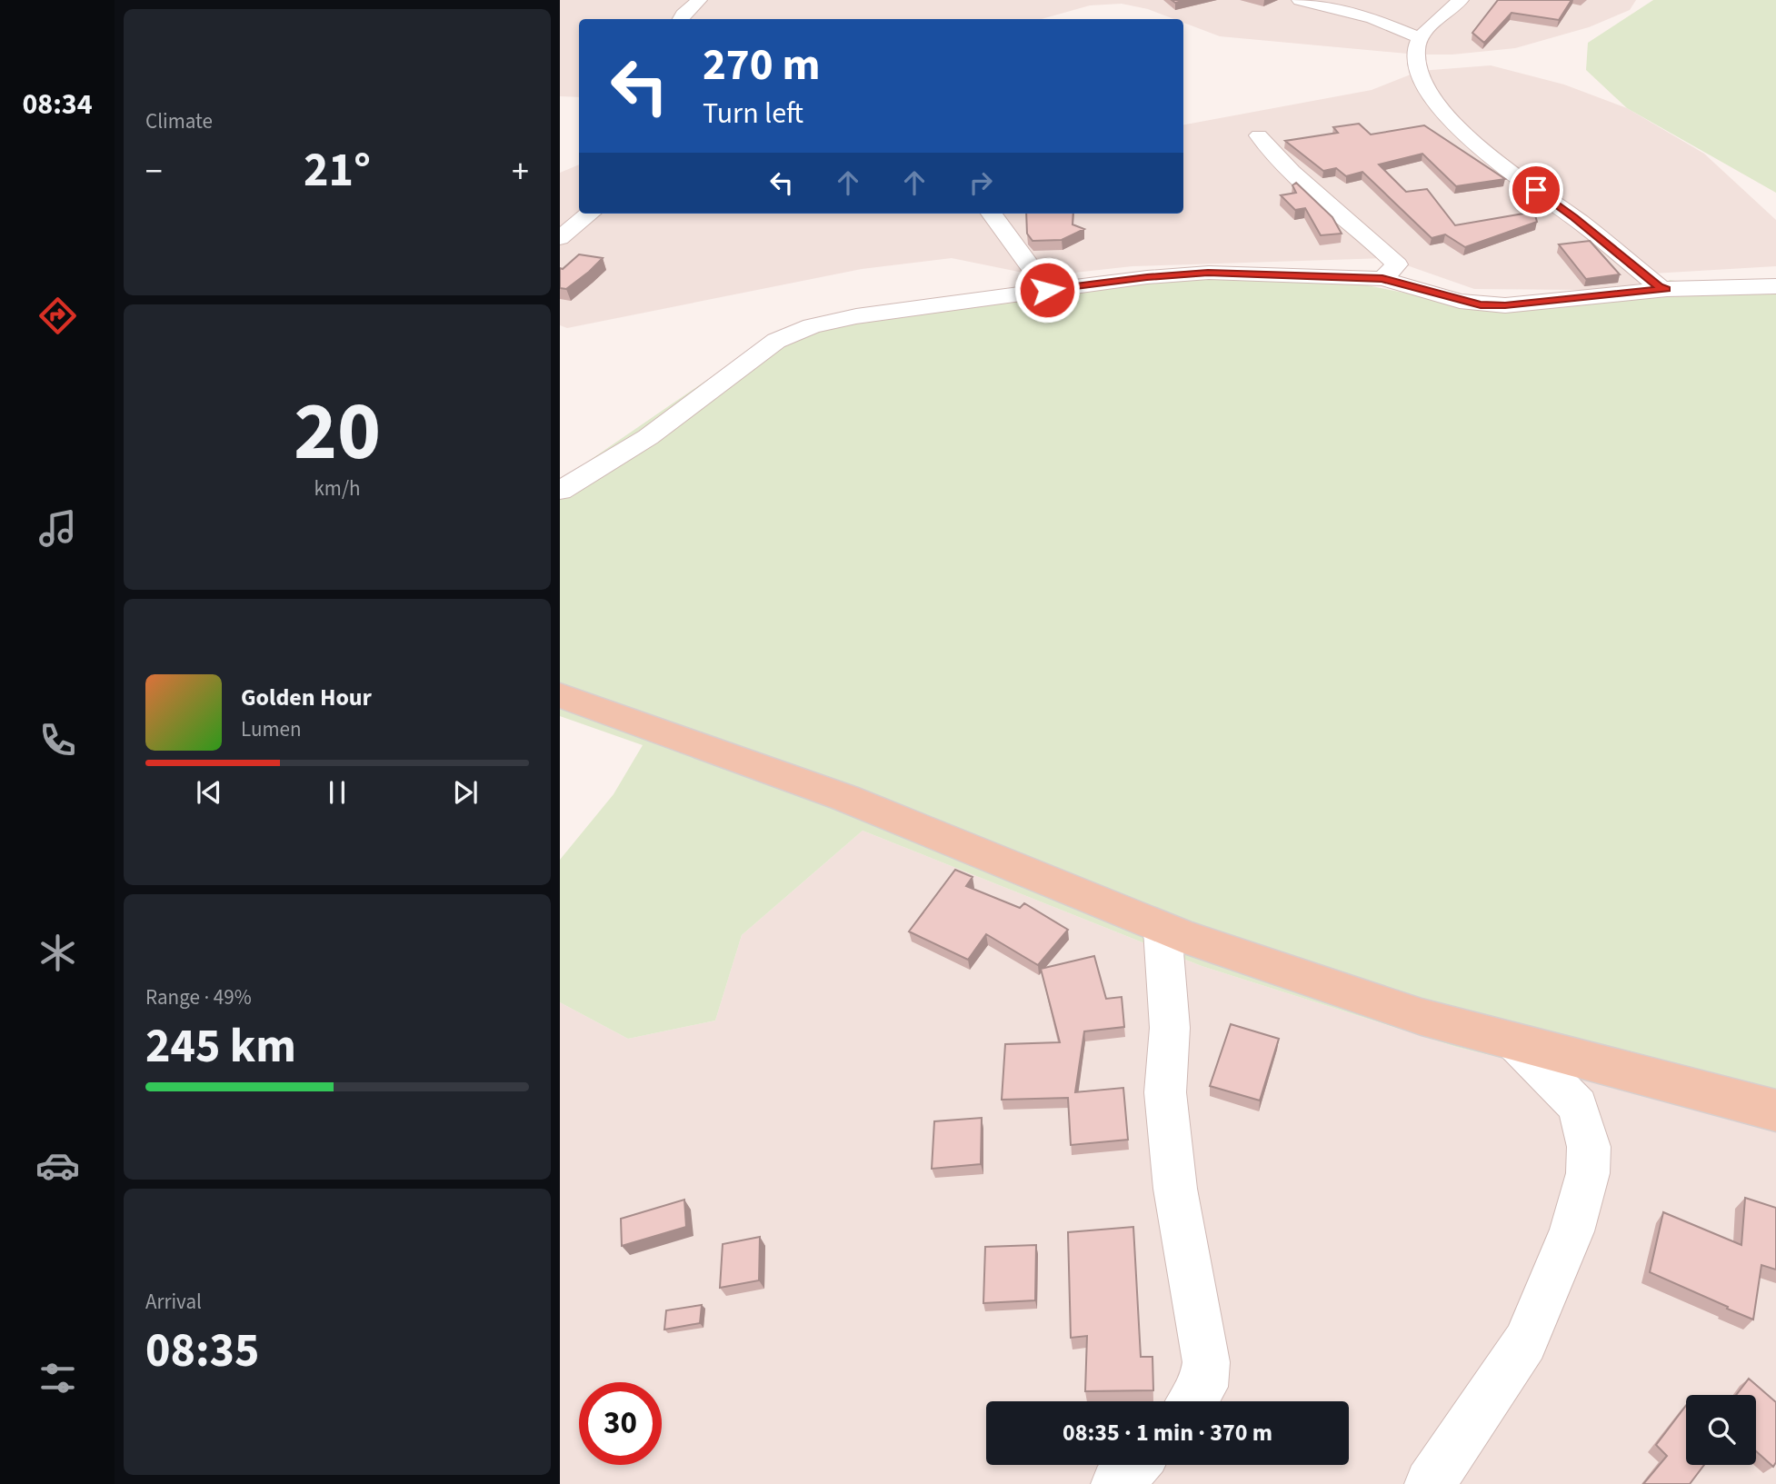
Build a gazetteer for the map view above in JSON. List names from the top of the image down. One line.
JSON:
{"page":{"tabs":"08:34","tile":["Climate",["20","km/h"],["Range · 49%","245 km"],["Arrival","08:35"]],"turn":["270 m","Turn left"],"heat":["−","21°","+"],"song":["Golden Hour","Lumen"],"limit":"30","trip":"08:35 · 1 min · 370 m"}}
